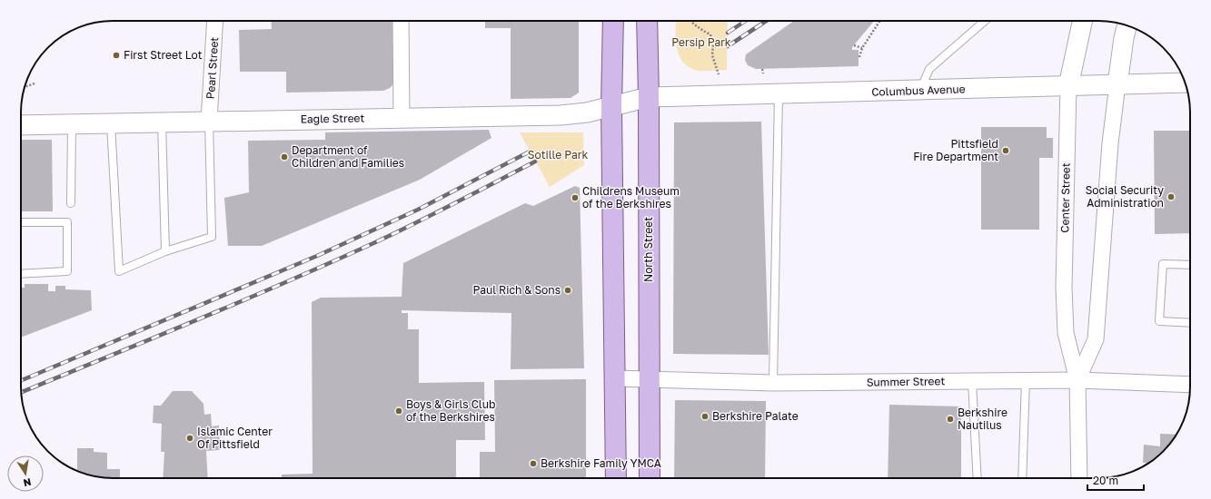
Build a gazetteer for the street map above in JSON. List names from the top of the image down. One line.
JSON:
{"streets":{"main road":["North Street"],"street":["Pearl Street","Columbus Avenue","Eagle Street","Center Street","Summer Street"]},"crossings":[["Pearl Street","Eagle Street"],["Columbus Avenue","Eagle Street"],["Columbus Avenue","Center Street"],["Columbus Avenue","North Street"],["Eagle Street","North Street"],["Center Street","Summer Street"],["North Street","Summer Street"]],"parks":["Persip Park","Sotille Park"],"places":["First Street Lot","Pittsfield Fire Department","Department of Children and Families","Social Security Administration","Childrens Museum of the Berkshires","Paul Rich & Sons","Boys & Girls Club of the Berkshires","Berkshire Palate","Berkshire Nautilus","Islamic Center Of Pittsfield","Berkshire Family YMCA"],"scale_bar":"20 m","north":"bottom"}
